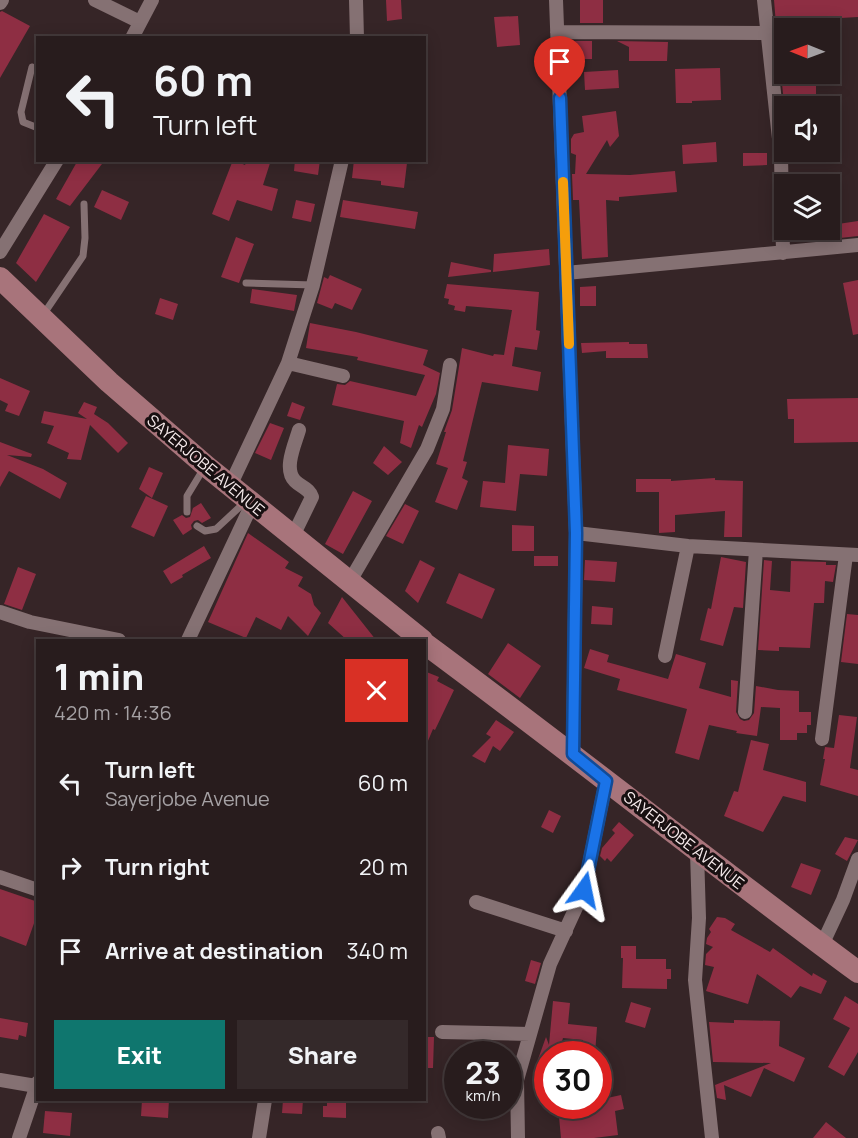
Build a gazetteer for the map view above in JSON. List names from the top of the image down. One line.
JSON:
{"streets":{"main road":["SAYERJOBE AVENUE"]},"north":"left","page":{"turn":["60 m","Turn left"],"heading":["1 min","420 m · 14:36"],"list":[{"name":"Turn left","note":"Sayerjobe Avenue","value":"60 m"},{"name":"Turn right","value":"20 m"},{"name":"Arrive at destination","value":"340 m"}],"buttons":["Exit","Share"],"speed":"23 km/h","limit":"30"}}
